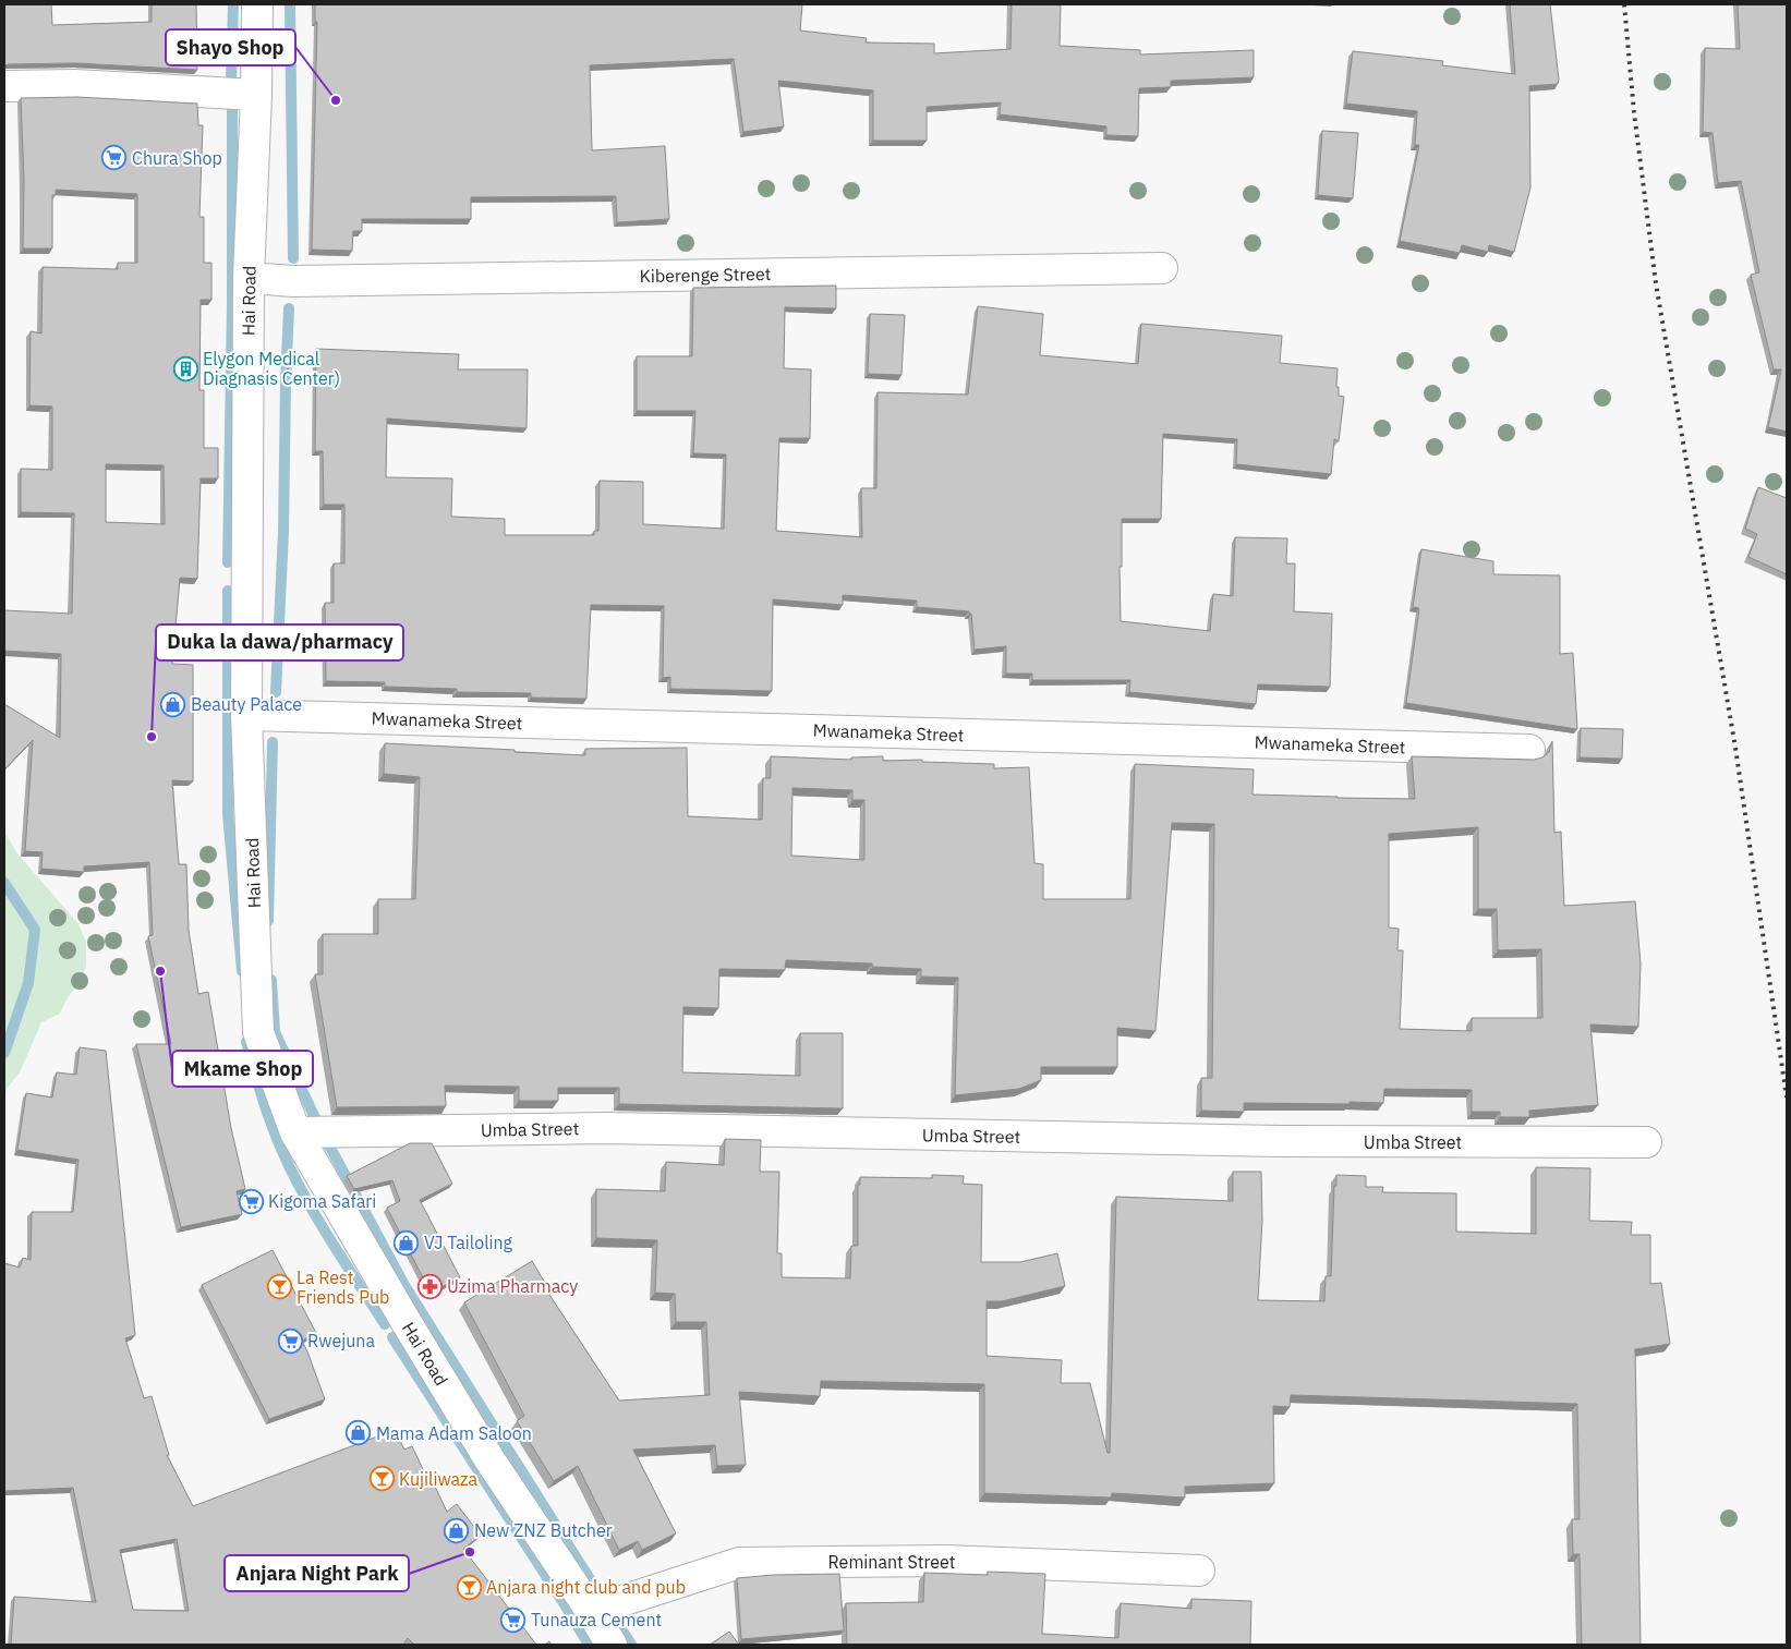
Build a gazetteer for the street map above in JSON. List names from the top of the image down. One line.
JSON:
{"streets":{"street":["Kiberenge Street","Hai Road","Mwanameka Street","Umba Street","Reminant Street"]},"crossings":[["Kiberenge Street","Hai Road"],["Hai Road","Mwanameka Street"],["Hai Road","Umba Street"],["Hai Road","Reminant Street"]],"places":{"other":["Shayo Shop","Duka la dawa/pharmacy","Mkame Shop","Anjara Night Park"],"supermarket":["Chura Shop","Kigoma Safari","Rwejuna","Tunauza Cement"],"building":["Elygon Medical Diagnasis Center)"],"shop":["Beauty Palace","VJ Tailoling","Mama Adam Saloon","New ZNZ Butcher"],"pharmacy":["Uzima Pharmacy"],"bar":["La Rest Friends Pub","Kujiliwaza","Anjara night club and pub"]}}
